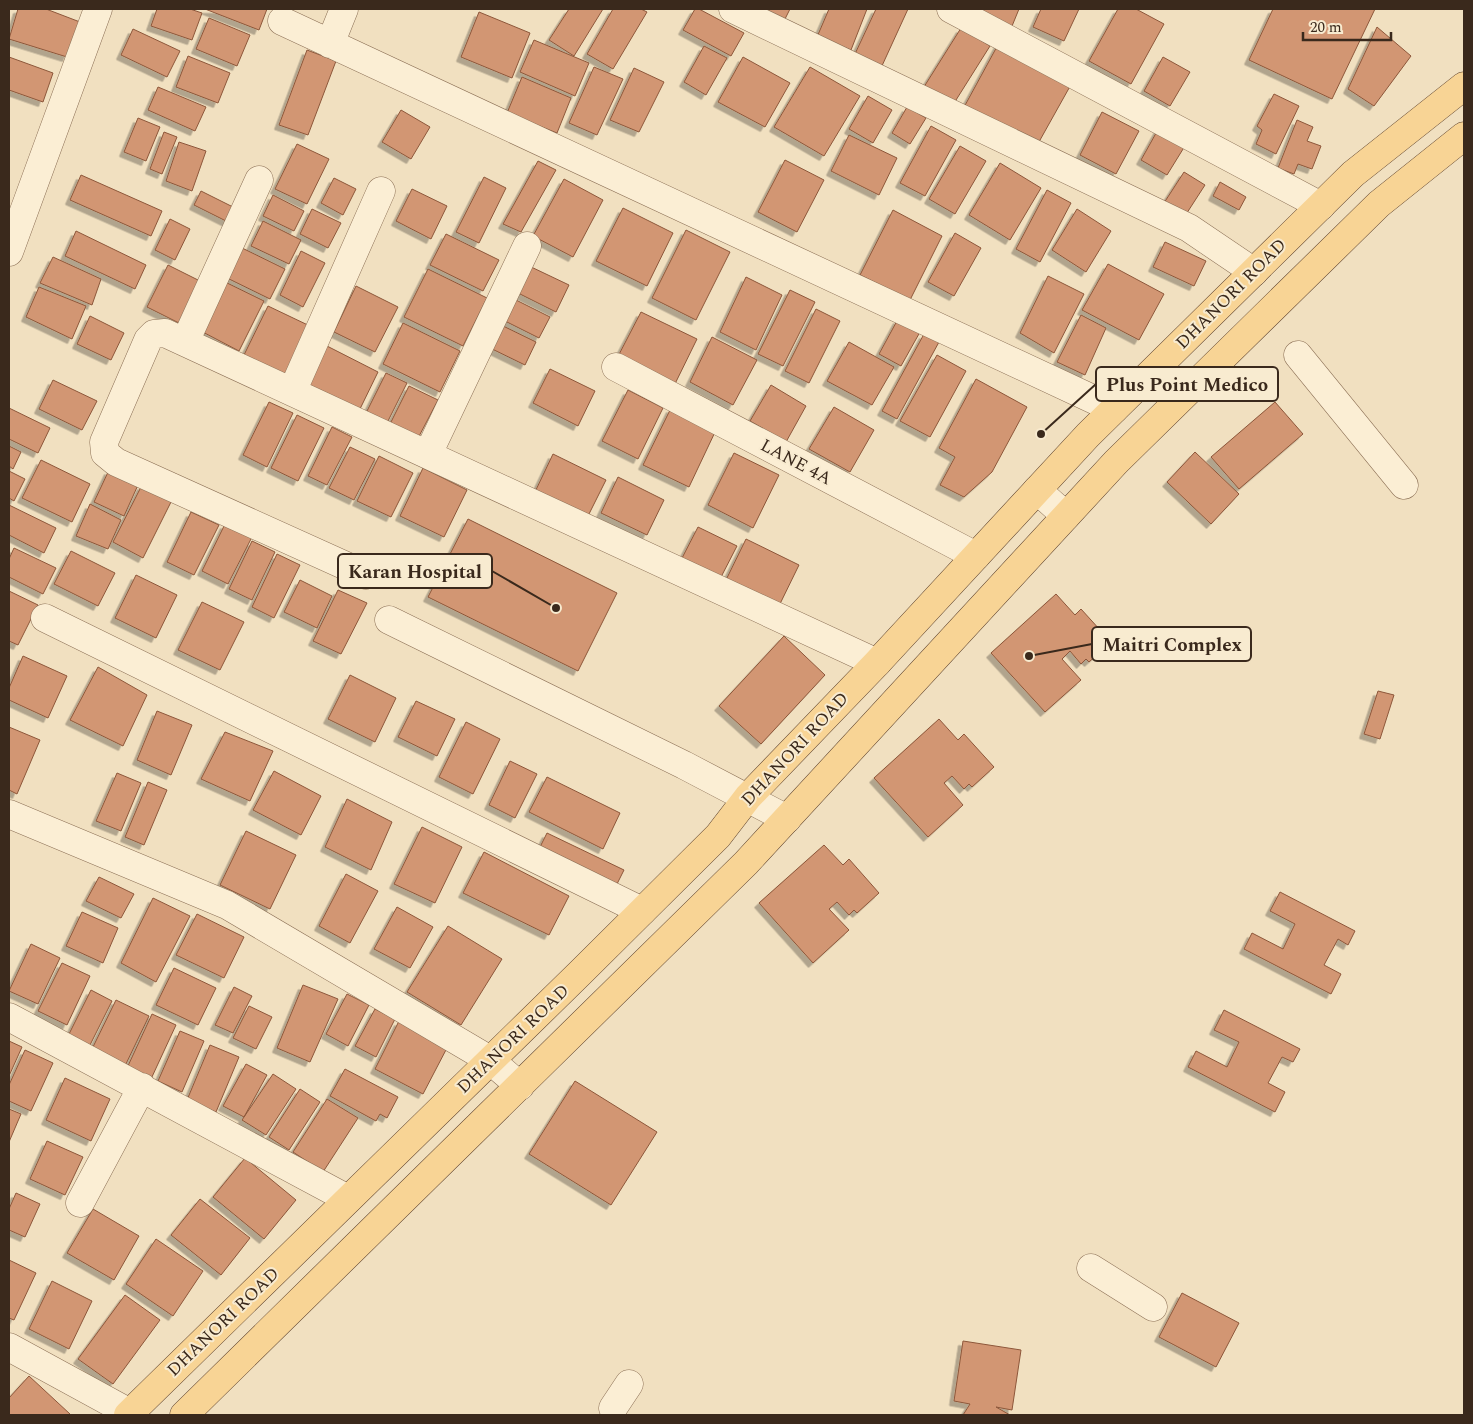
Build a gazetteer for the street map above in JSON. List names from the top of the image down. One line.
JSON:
{"streets":{"main road":["DHANORI ROAD"],"street":["LANE 4A"]},"crossings":[["DHANORI ROAD","LANE 4A"]],"places":["Plus Point Medico","Karan Hospital","Maitri Complex"],"scale_bar":"20 m"}
